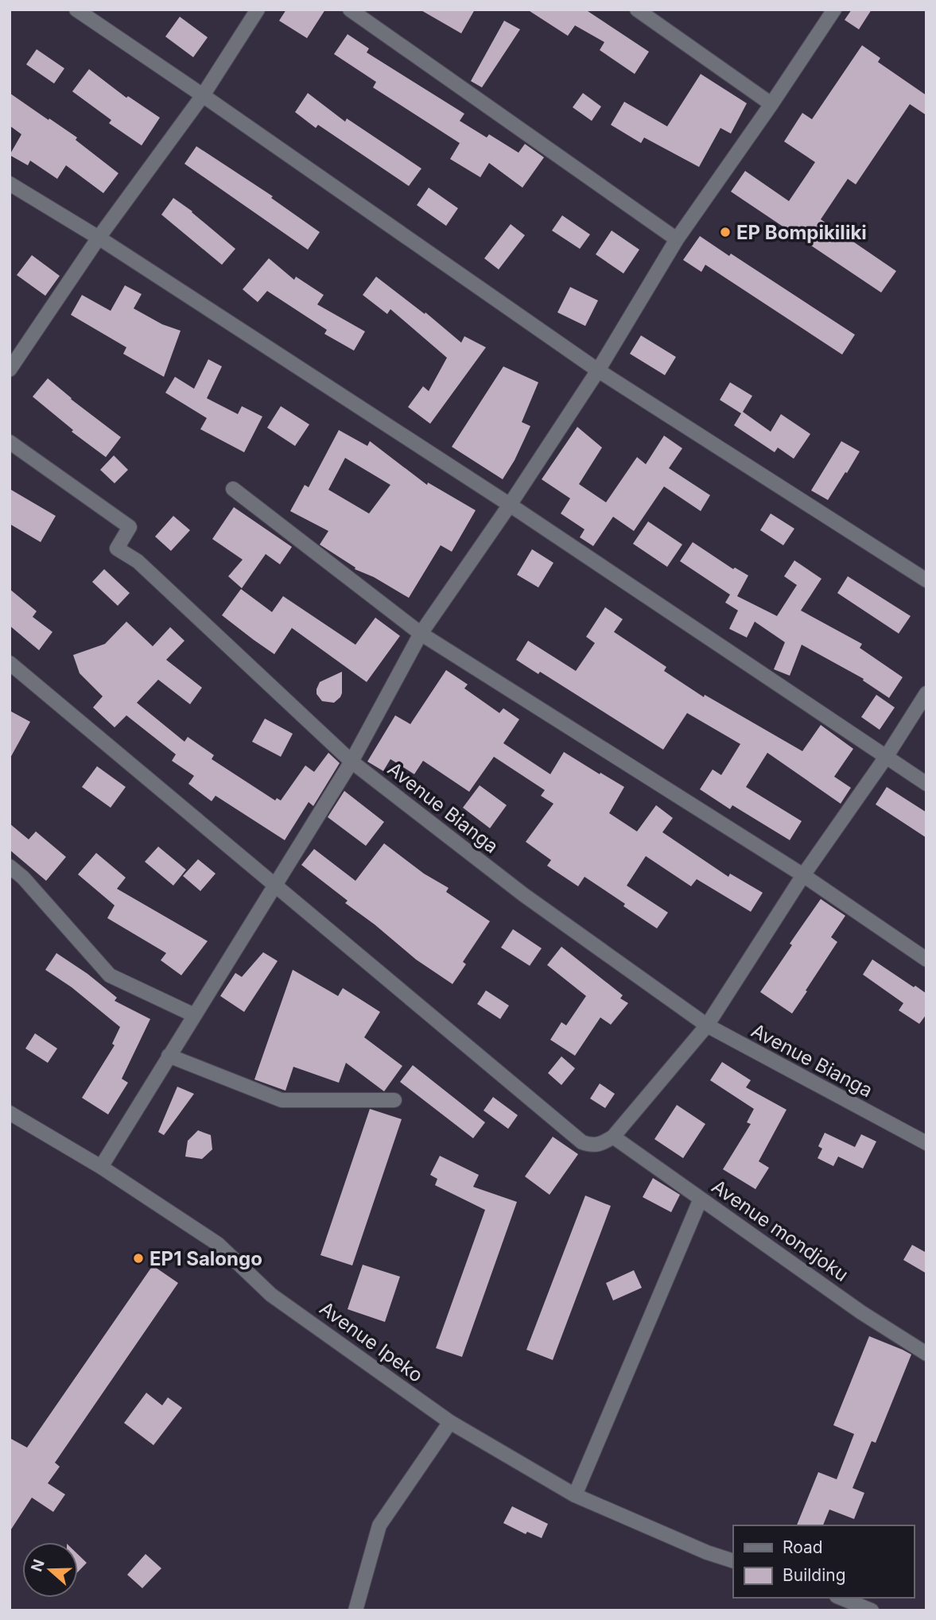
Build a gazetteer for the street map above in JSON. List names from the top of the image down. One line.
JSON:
{"streets":{"street":["Avenue Bianga","Avenue mondjoku","Avenue Ipeko"]},"places":["EP Bompikiliki","EP1 Salongo"],"legend":["Road","Building"],"north":"left"}
